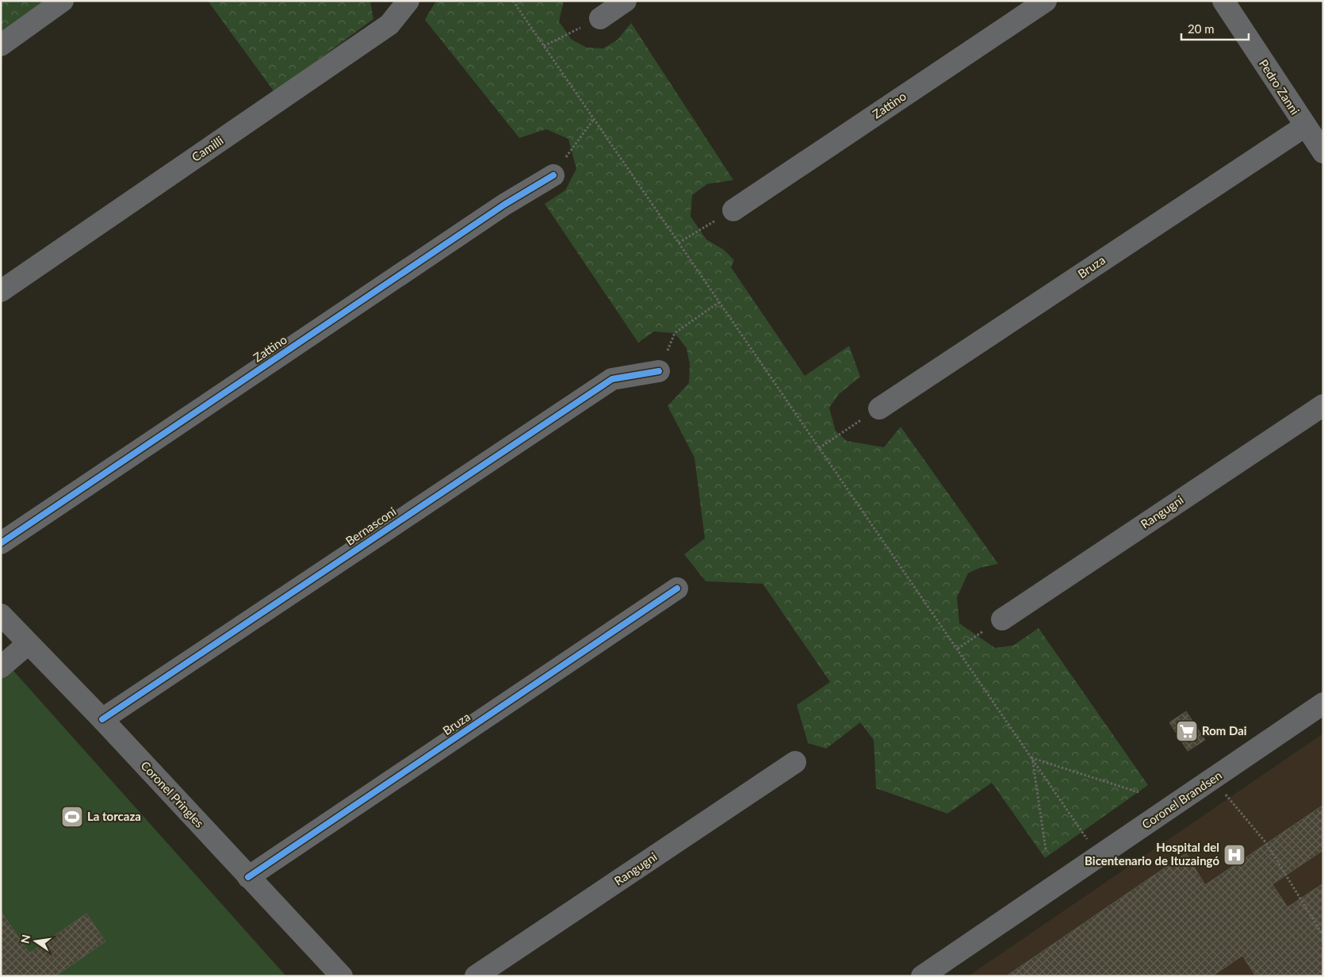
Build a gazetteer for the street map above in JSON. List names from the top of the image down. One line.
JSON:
{"streets":{"street":["Pedro Zanni","Zattino","Camilli","Bruza","Rangugni","Bernasconi","Coronel Pringles","Coronel Brandsen"]},"crossings":[["Pedro Zanni","Bruza"],["Bruza","Coronel Pringles"],["Bernasconi","Coronel Pringles"]],"places":{"supermarket":["Rom Dai"],"sports":["La torcaza"],"hospital":["Hospital del Bicentenario de Ituzaingó"]},"scale_bar":"20 m","north":"left"}
